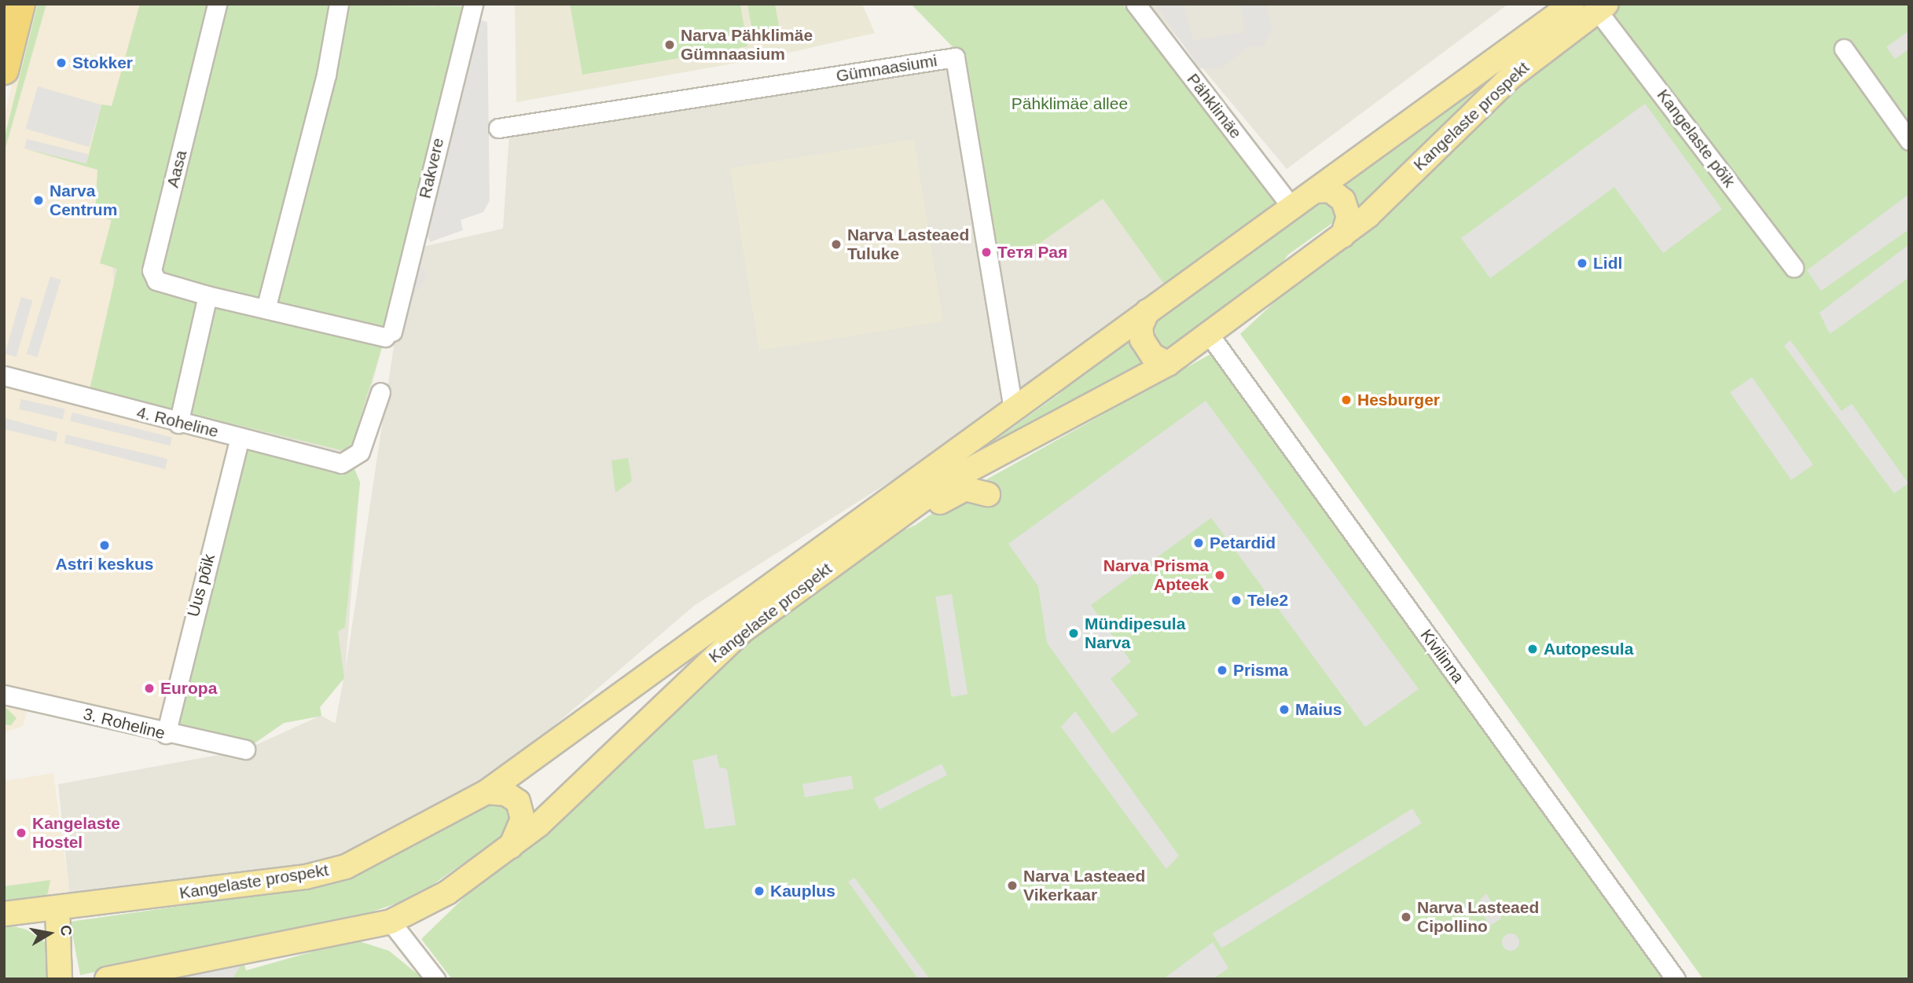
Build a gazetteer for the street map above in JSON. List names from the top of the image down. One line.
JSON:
{"streets":{"main road":["Kangelaste prospekt"],"street":["Gümnaasiumi","Pähklimäe","Kangelaste põik","Rakvere","Aasa","4. Roheline","Uus põik","Kivilinna","3. Roheline"]},"crossings":[["Gümnaasiumi","Kangelaste prospekt"],["Pähklimäe","Kangelaste prospekt"],["Kangelaste prospekt","Kangelaste põik"],["Kangelaste prospekt","Kivilinna"],["Rakvere","Aasa"],["4. Roheline","Uus põik"],["Uus põik","3. Roheline"]],"parks":["Pähklimäe allee"],"places":["Narva Pähklimäe Gümnaasium","Stokker","Narva Centrum","Narva Lasteaed Tuluke","Тетя Рая","Lidl","Hesburger","Petardid","Astri keskus","Narva Prisma Apteek","Tele2","Mündipesula Narva","Autopesula","Prisma","Europa","Maius","Kangelaste Hostel","Narva Lasteaed Vikerkaar","Kauplus","Narva Lasteaed Cipollino"],"north":"right"}
